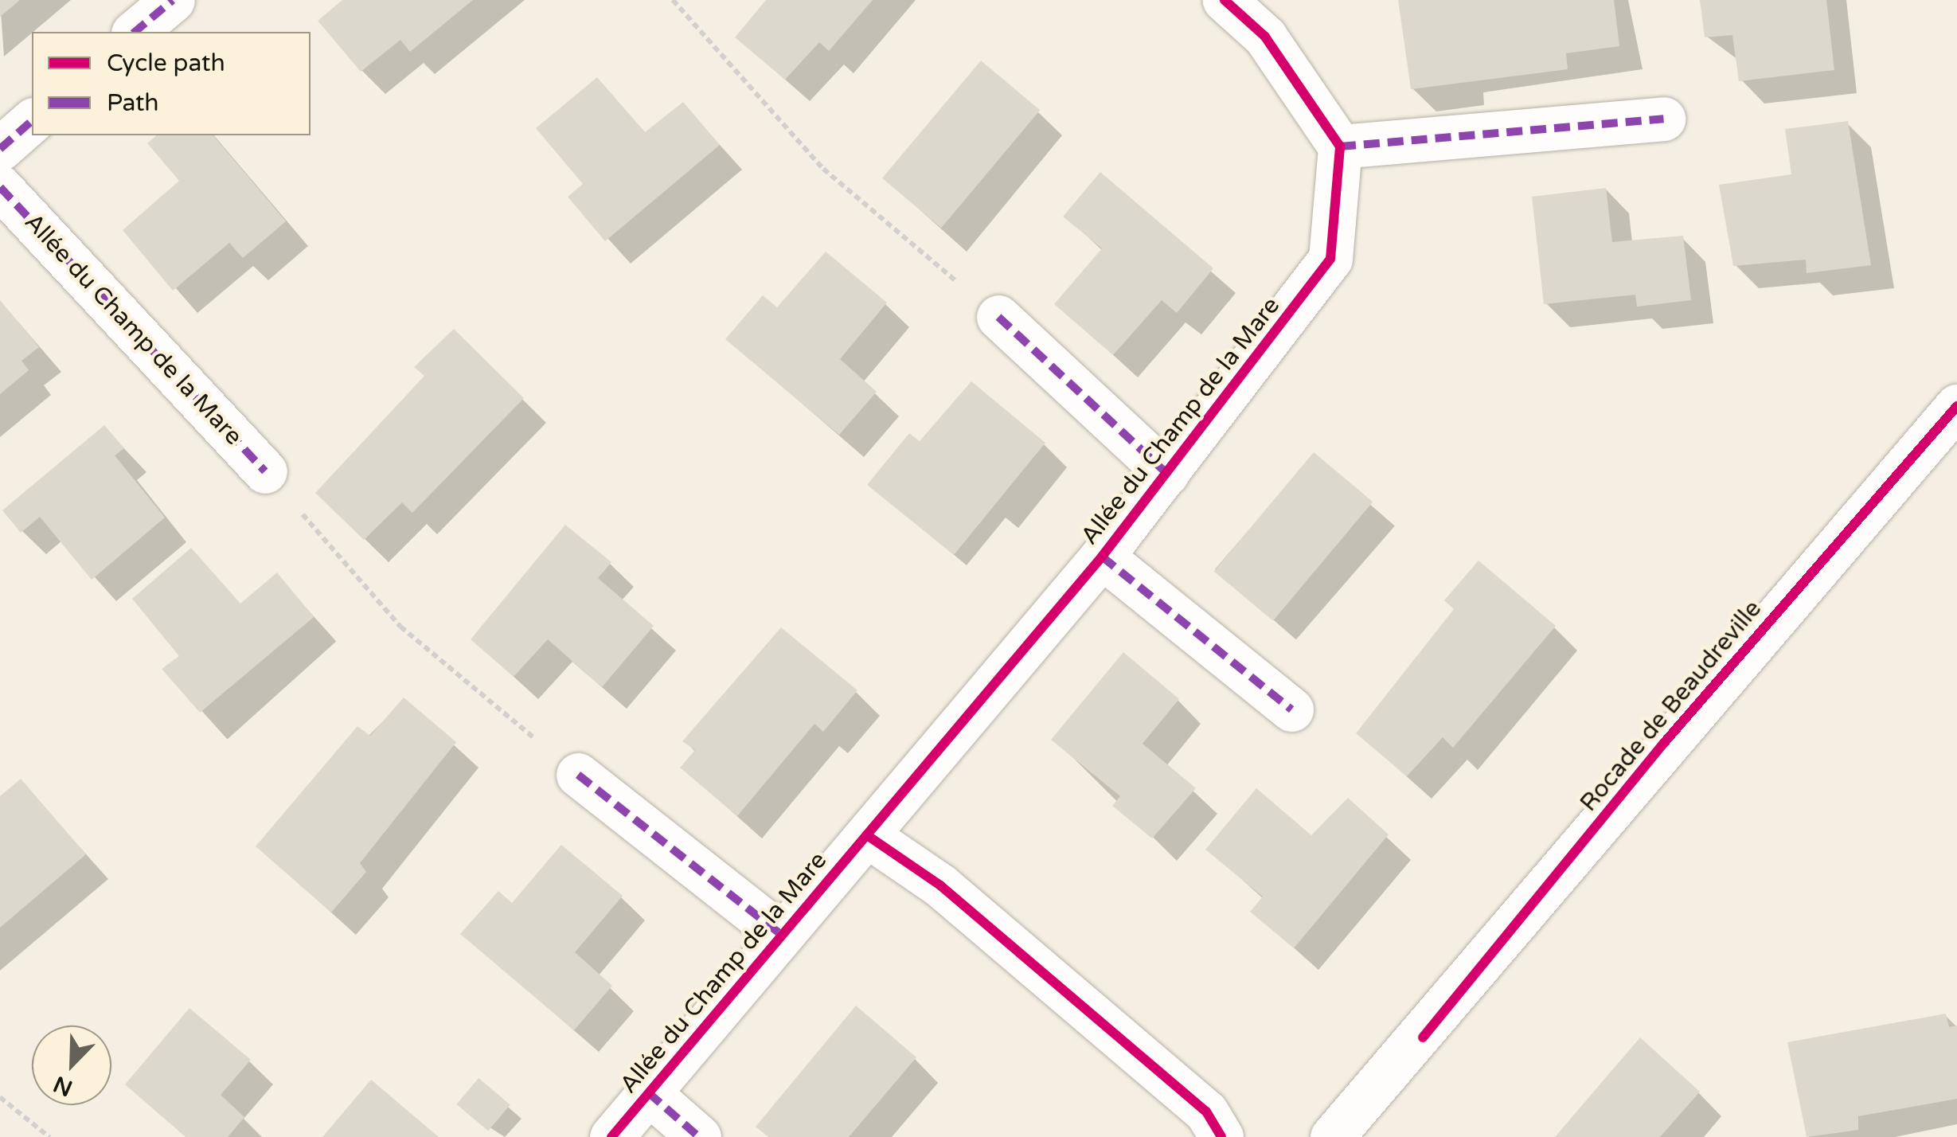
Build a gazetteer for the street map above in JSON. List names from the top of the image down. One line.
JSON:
{"streets":{"street":["Allée du Champ de la Mare","Rocade de Beaudreville"]},"legend":["Cycle path","Path"],"north":"bottom left"}
